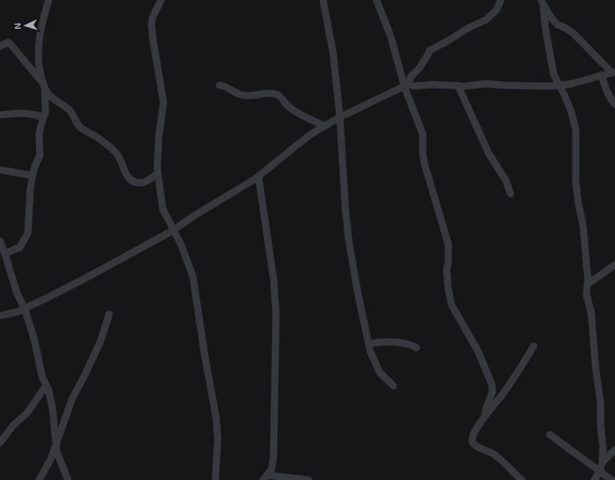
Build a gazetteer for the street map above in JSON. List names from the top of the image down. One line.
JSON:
{"north":"left"}
